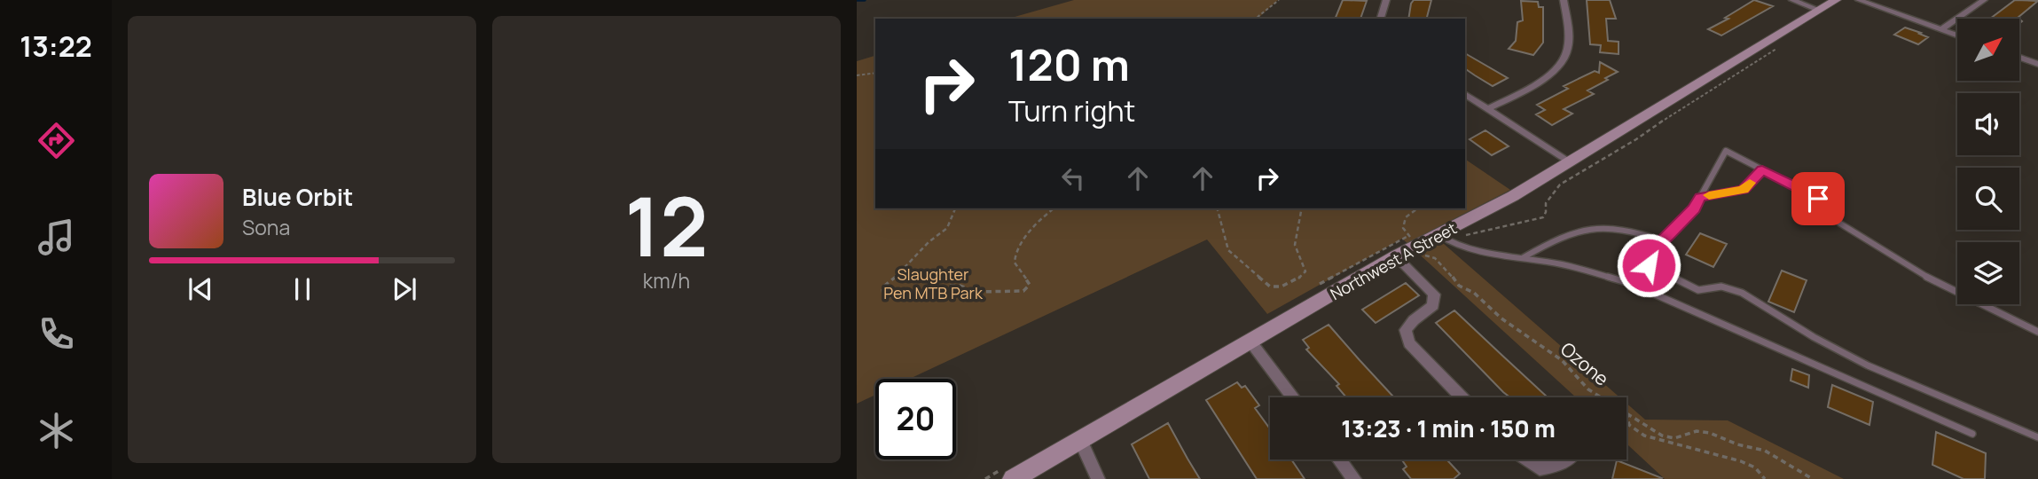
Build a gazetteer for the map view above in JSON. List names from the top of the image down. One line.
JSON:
{"streets":{"street":["Northwest A Street"],"path":["Ozone"]},"parks":["Slaughter Pen MTB Park"],"north":"top right","page":{"tabs":"13:22","tile":["12","km/h"],"turn":["120 m","Turn right"],"song":["Blue Orbit","Sona"],"limit":"20","trip":"13:23 · 1 min · 150 m"}}
